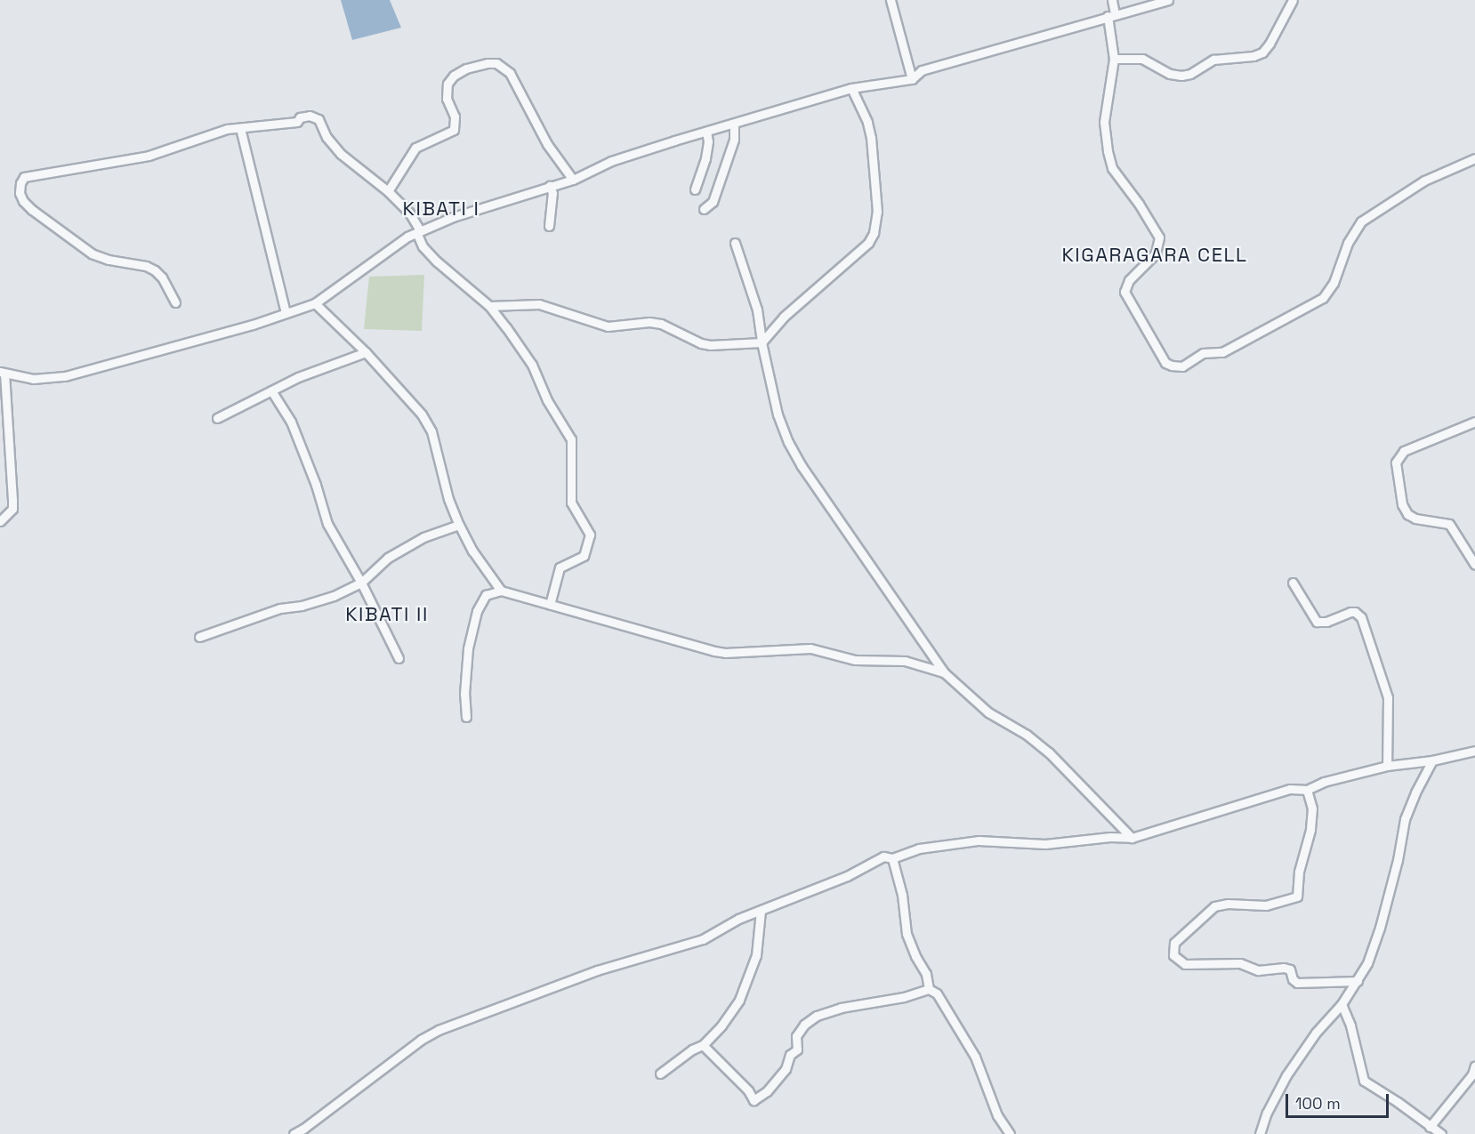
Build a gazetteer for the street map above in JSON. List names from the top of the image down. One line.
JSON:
{"districts":["KIBATI I","KIGARAGARA CELL","KIBATI II"],"scale_bar":"100 m"}
